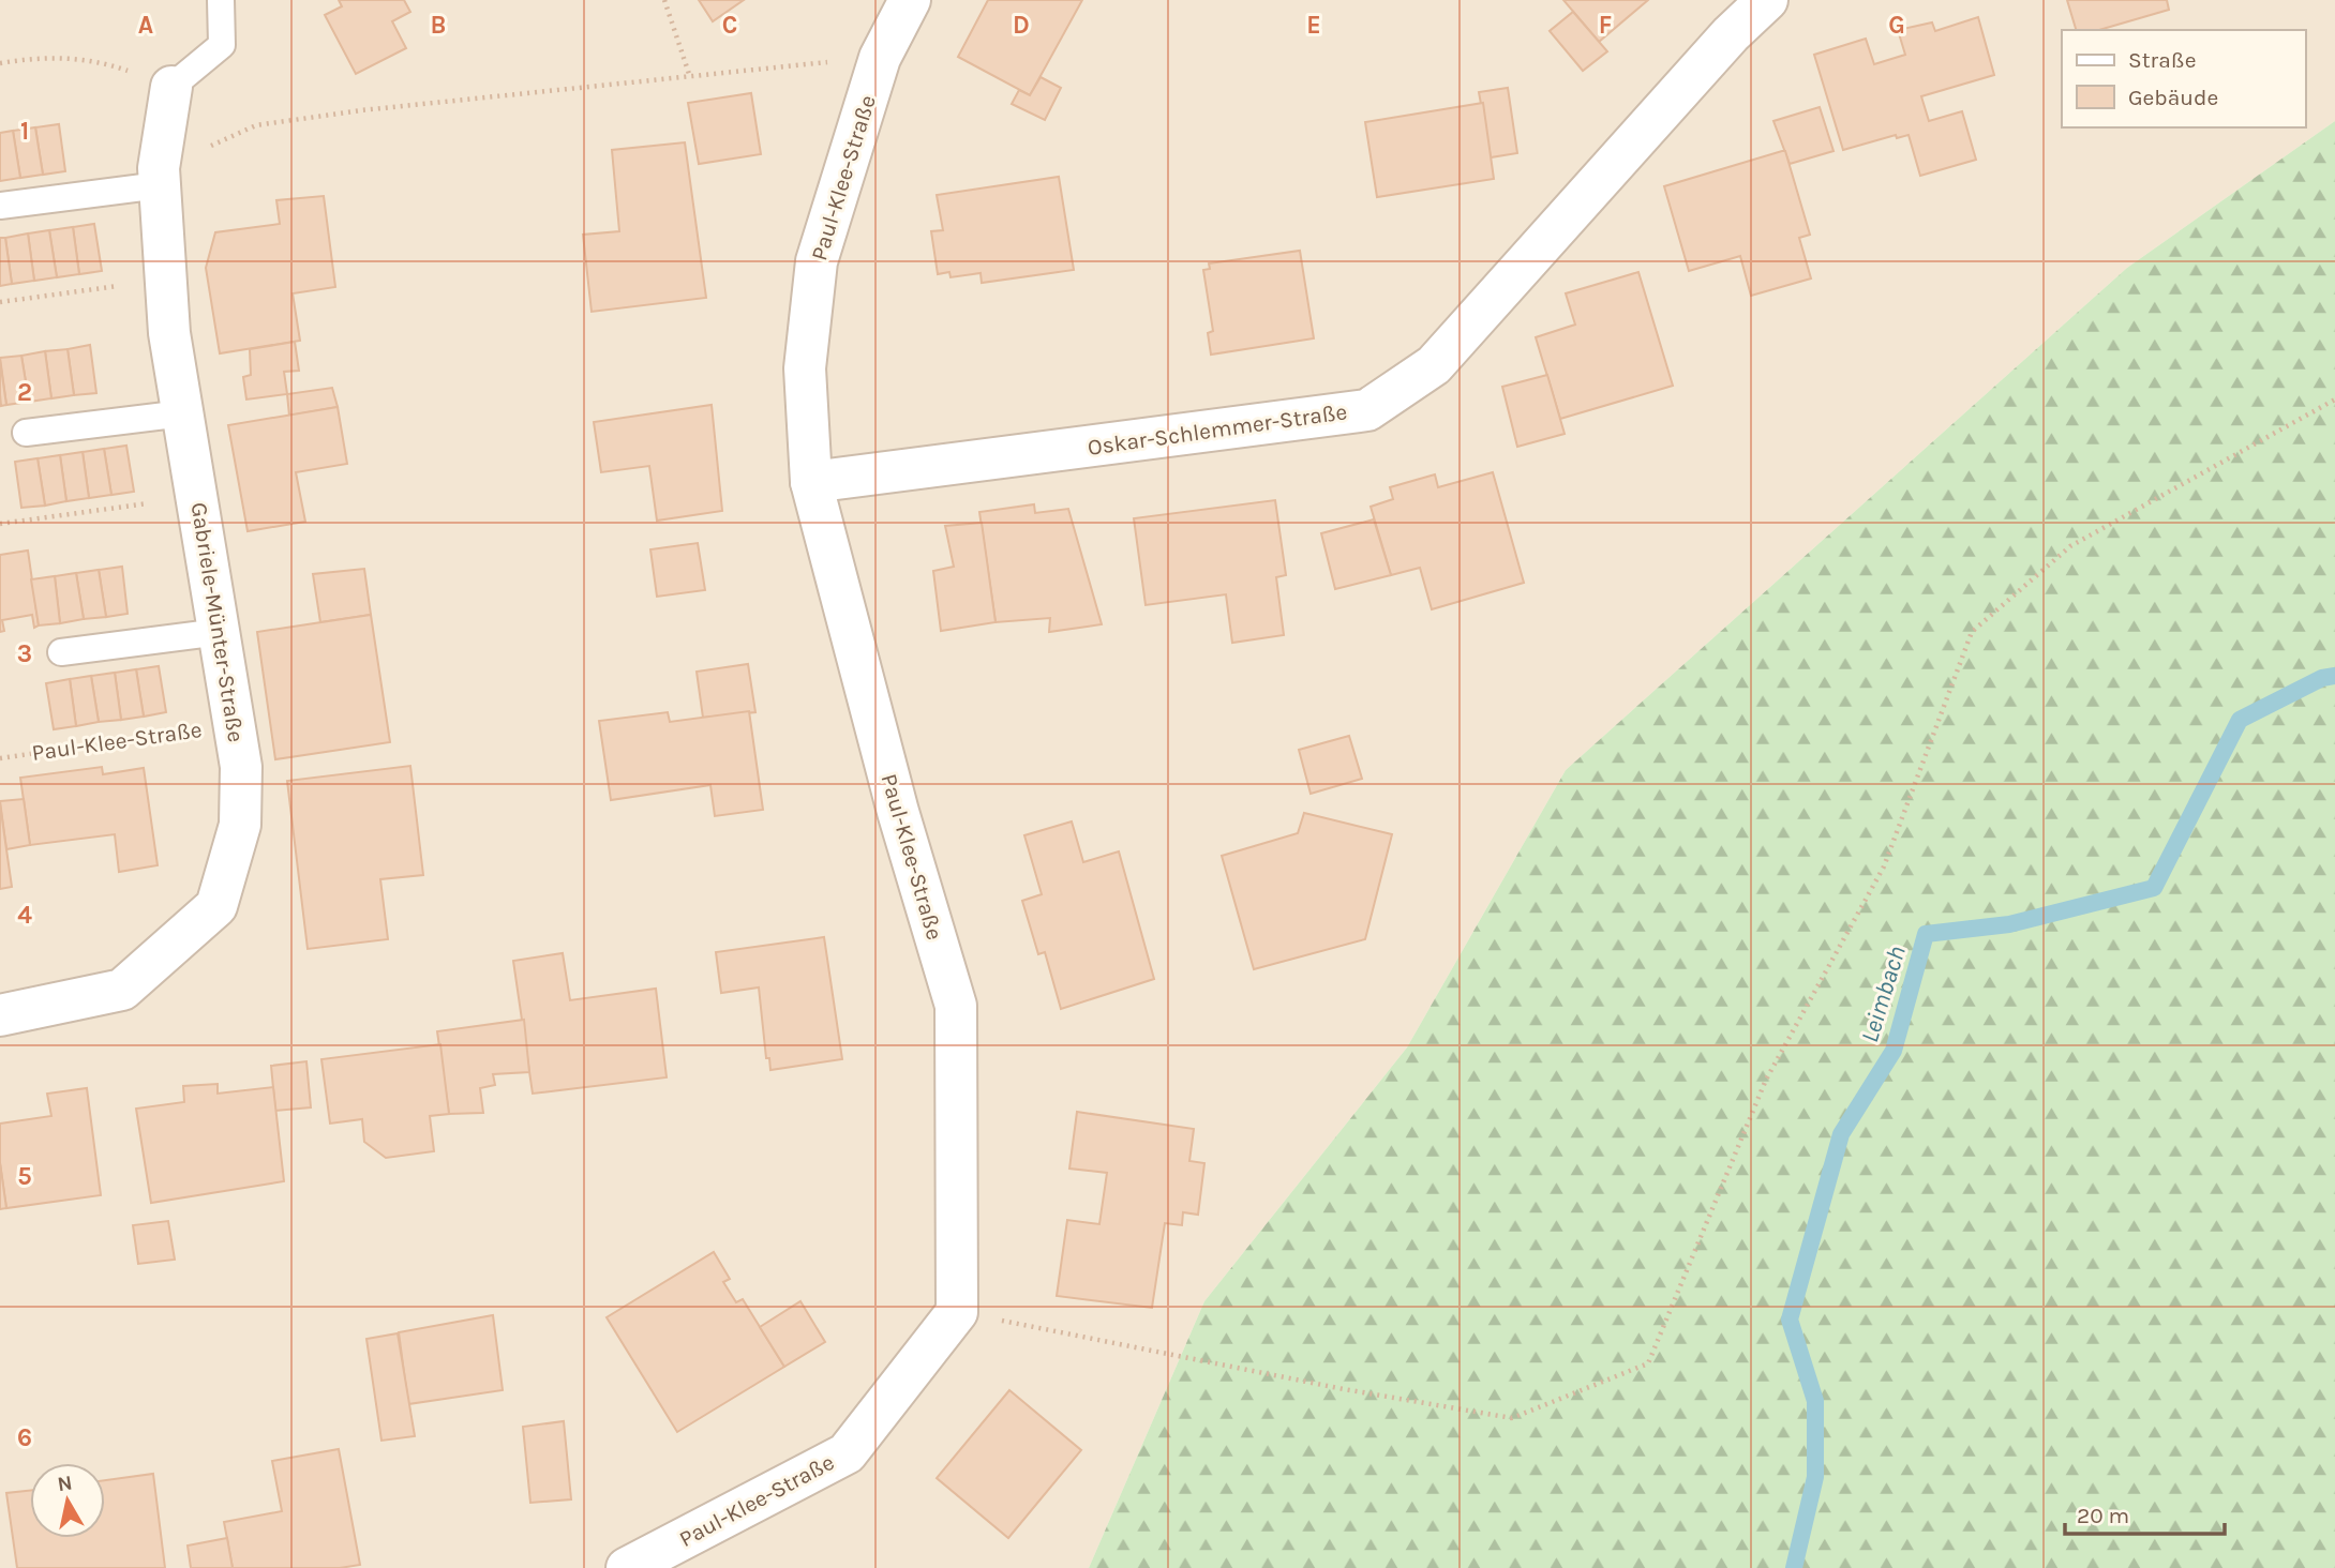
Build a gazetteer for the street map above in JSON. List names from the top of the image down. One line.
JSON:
{"streets":{"street":["Paul-Klee-Straße","Oskar-Schlemmer-Straße","Gabriele-Münter-Straße"]},"crossings":[["Paul-Klee-Straße","Oskar-Schlemmer-Straße"],["Paul-Klee-Straße","Gabriele-Münter-Straße"]],"water":["Leimbach"],"legend":["Straße","Gebäude"],"scale_bar":"20 m","north":"top","grid":{"columns":["A","B","C","D","E","F","G"],"rows":["1","2","3","4","5","6"]}}
